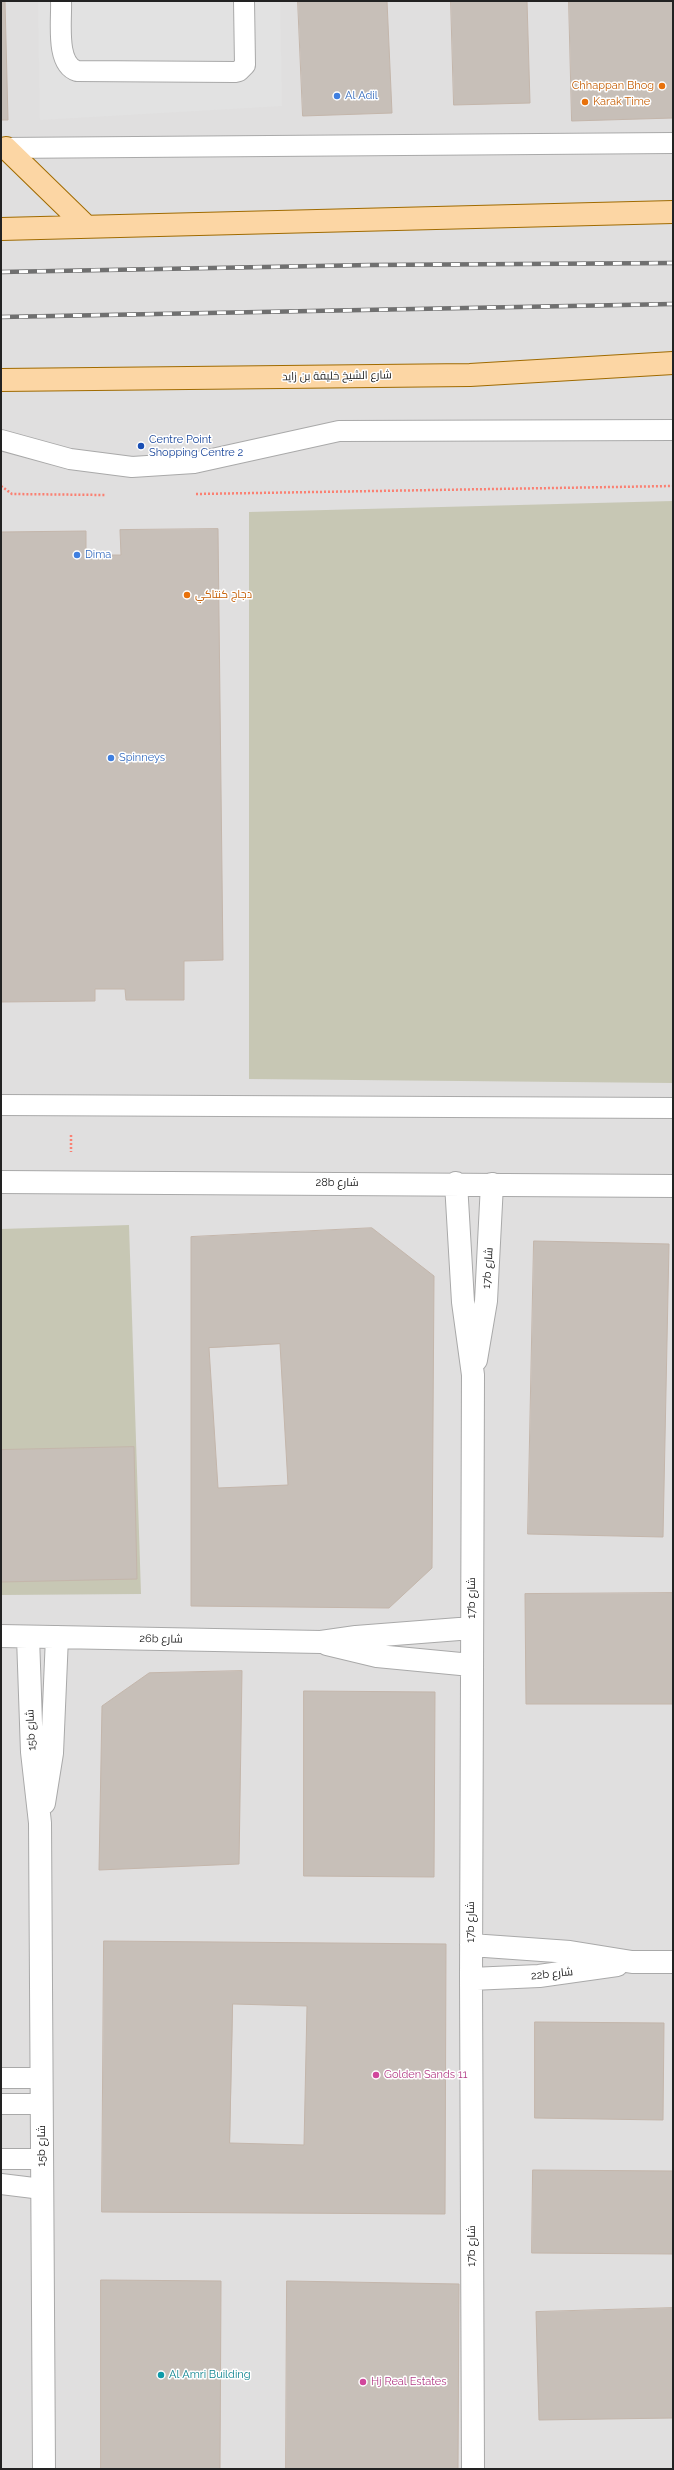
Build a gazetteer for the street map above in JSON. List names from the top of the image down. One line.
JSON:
{"streets":{"main road":["شارع الشيخ خليفة بن زايد"],"street":["28b شارع","17b شارع","26b شارع","15b شارع","22b شارع"]},"crossings":[["28b شارع","17b شارع"],["17b شارع","26b شارع"],["17b شارع","22b شارع"],["26b شارع","15b شارع"]],"places":["Chhappan Bhog","Al Adil","Karak Time","Centre Point Shopping Centre 2","Dima","دجاج كنتاكي","Spinneys","Golden Sands 11","Al Amri Building","Hj Real Estates"]}
